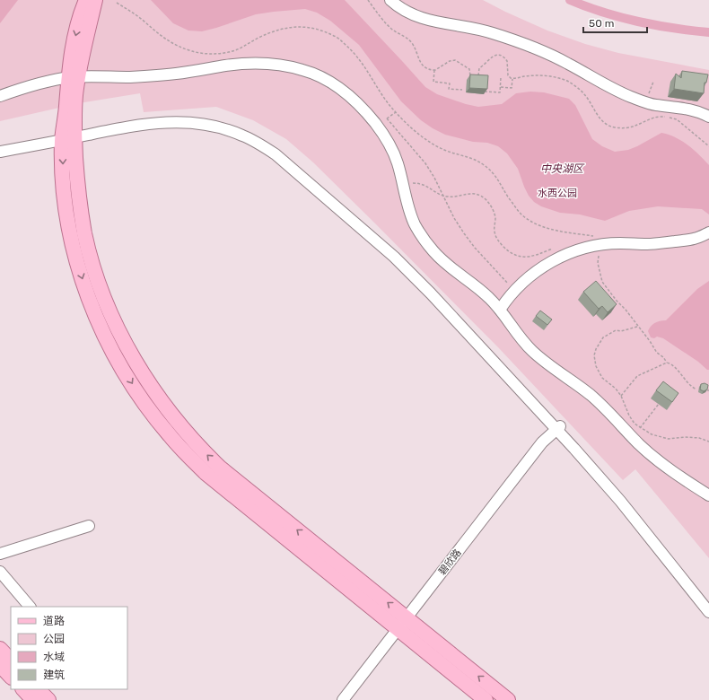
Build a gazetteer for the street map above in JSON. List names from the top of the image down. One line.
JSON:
{"streets":{"street":["碧欣路"]},"water":["中央湖区"],"parks":["水西公园"],"legend":["道路","公园","水域","建筑"],"scale_bar":"50 m"}
